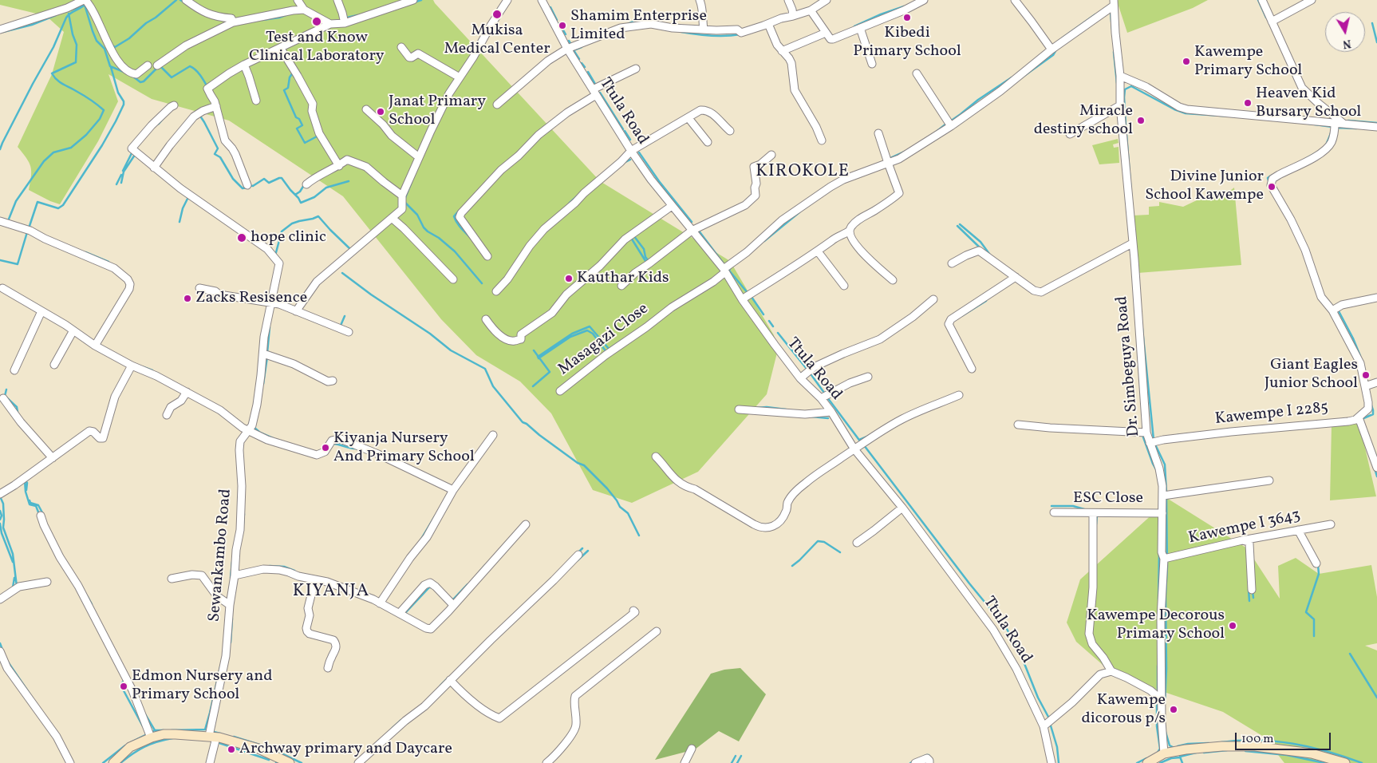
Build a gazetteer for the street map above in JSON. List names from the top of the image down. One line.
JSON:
{"streets":{"street":["Ttula Road","Masagazi Close","Dr. Simbeguya Road","Kawempe I 2285","ESC Close","Kawempe I 3643","Sewankambo Road"]},"crossings":[["Ttula Road","Masagazi Close"],["Masagazi Close","Dr. Simbeguya Road"],["Dr. Simbeguya Road","Kawempe I 2285"],["Dr. Simbeguya Road","ESC Close"],["Dr. Simbeguya Road","Kawempe I 3643"]],"districts":["KIROKOLE","KIYANJA"],"places":["Mukisa Medical Center","Kibedi Primary School","Test and Know Clinical Laboratory","Shamim Enterprise Limited","Kawempe Primary School","Heaven Kid Bursary School","Janat Primary School","Miracle destiny school","Divine Junior School Kawempe","hope clinic","Kauthar Kids","Zacks Resisence","Giant Eagles Junior School","Kiyanja Nursery And Primary School","Kawempe Decorous Primary School","Edmon Nursery and Primary School","Kawempe dicorous p/s","Archway primary and Daycare"],"scale_bar":"100 m","north":"bottom"}
